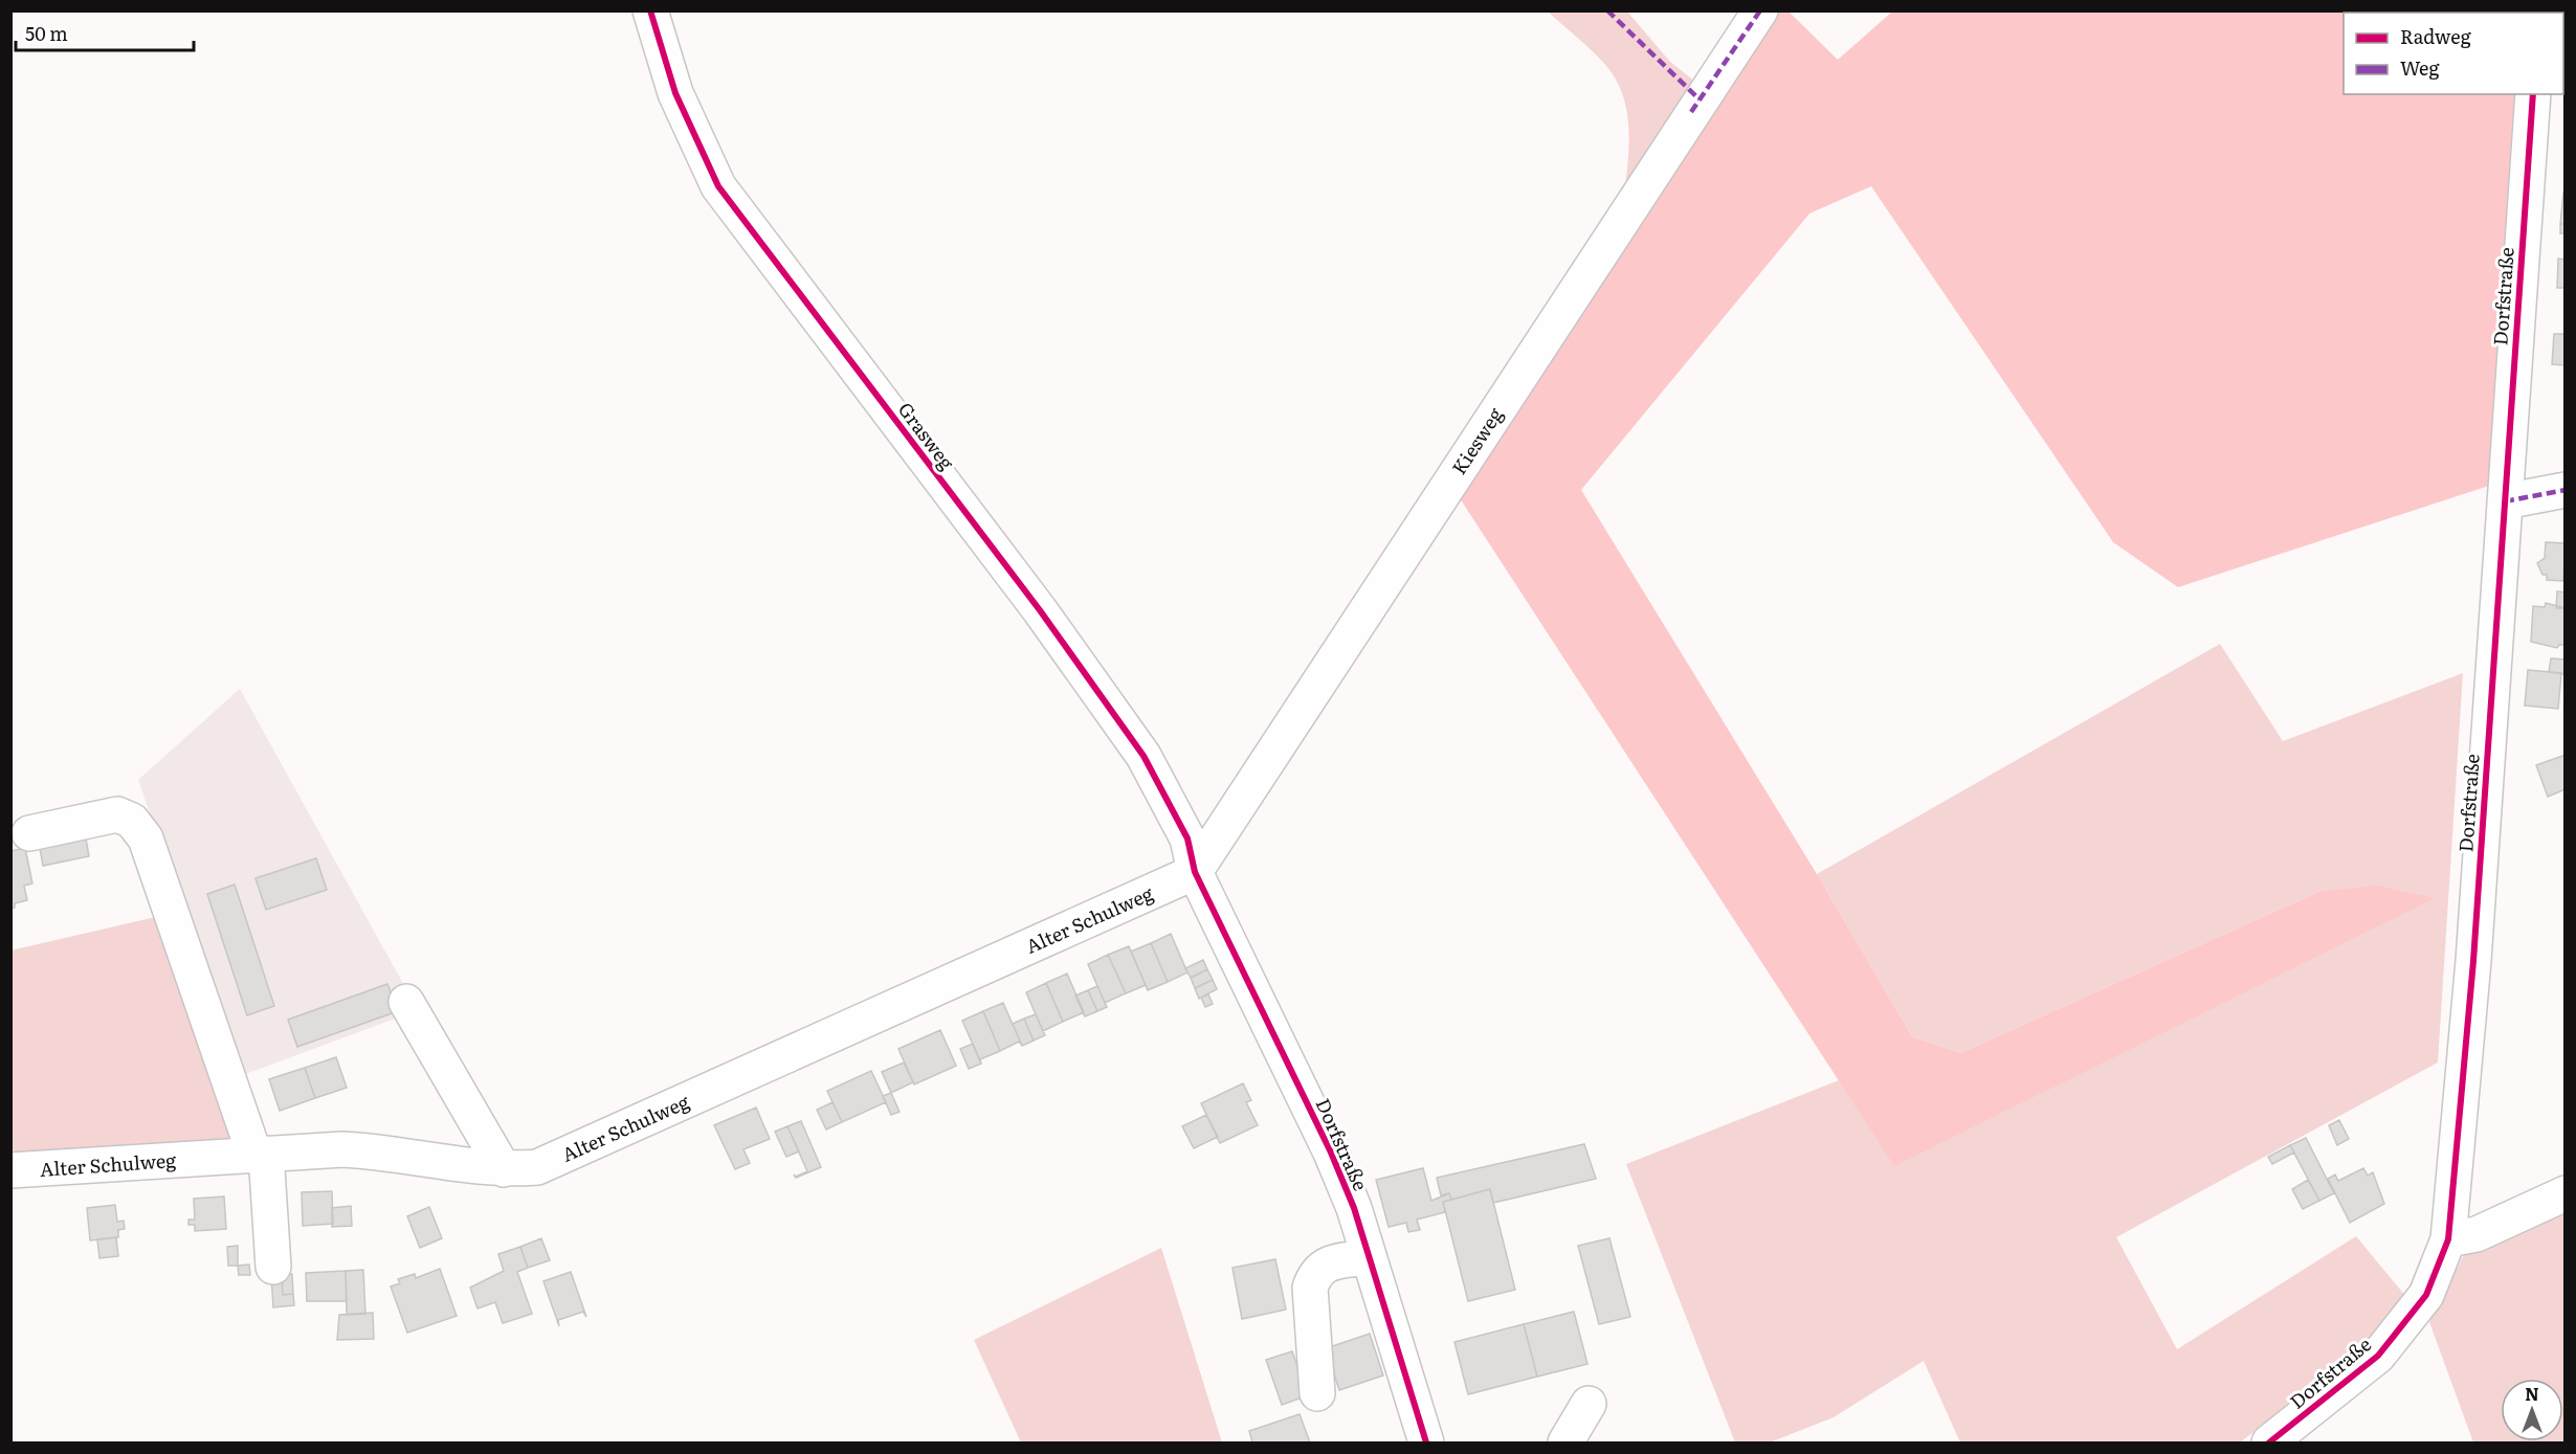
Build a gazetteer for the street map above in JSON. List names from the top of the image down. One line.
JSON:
{"streets":{"street":["Dorfstraße","Grasweg","Kiesweg","Alter Schulweg"]},"crossings":[["Dorfstraße","Grasweg"],["Dorfstraße","Kiesweg"],["Dorfstraße","Alter Schulweg"],["Grasweg","Kiesweg"],["Grasweg","Alter Schulweg"],["Kiesweg","Alter Schulweg"]],"legend":["Radweg","Weg"],"scale_bar":"50 m","north":"top"}
